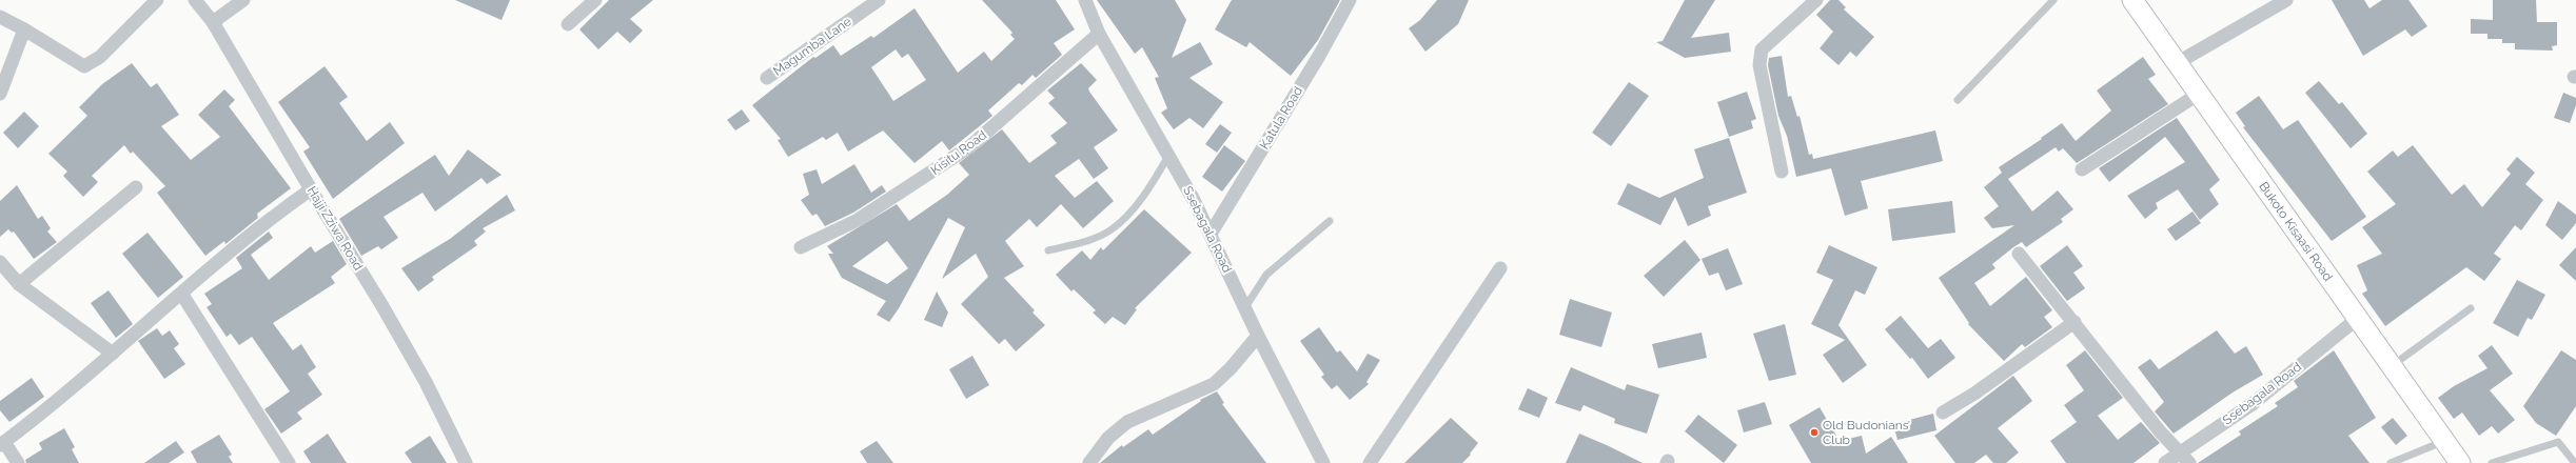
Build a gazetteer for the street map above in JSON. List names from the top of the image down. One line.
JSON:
{"streets":{"main road":["Bukoto Kisaasi Road"],"street":["Magumba Lane","Katula Road","Kisitu Road","Hajji Zziwa Road","Ssebagala Road"]},"crossings":[["Katula Road","Ssebagala Road"],["Kisitu Road","Ssebagala Road"],["Ssebagala Road","Bukoto Kisaasi Road"]],"places":["Old Budonians’ Club"]}
